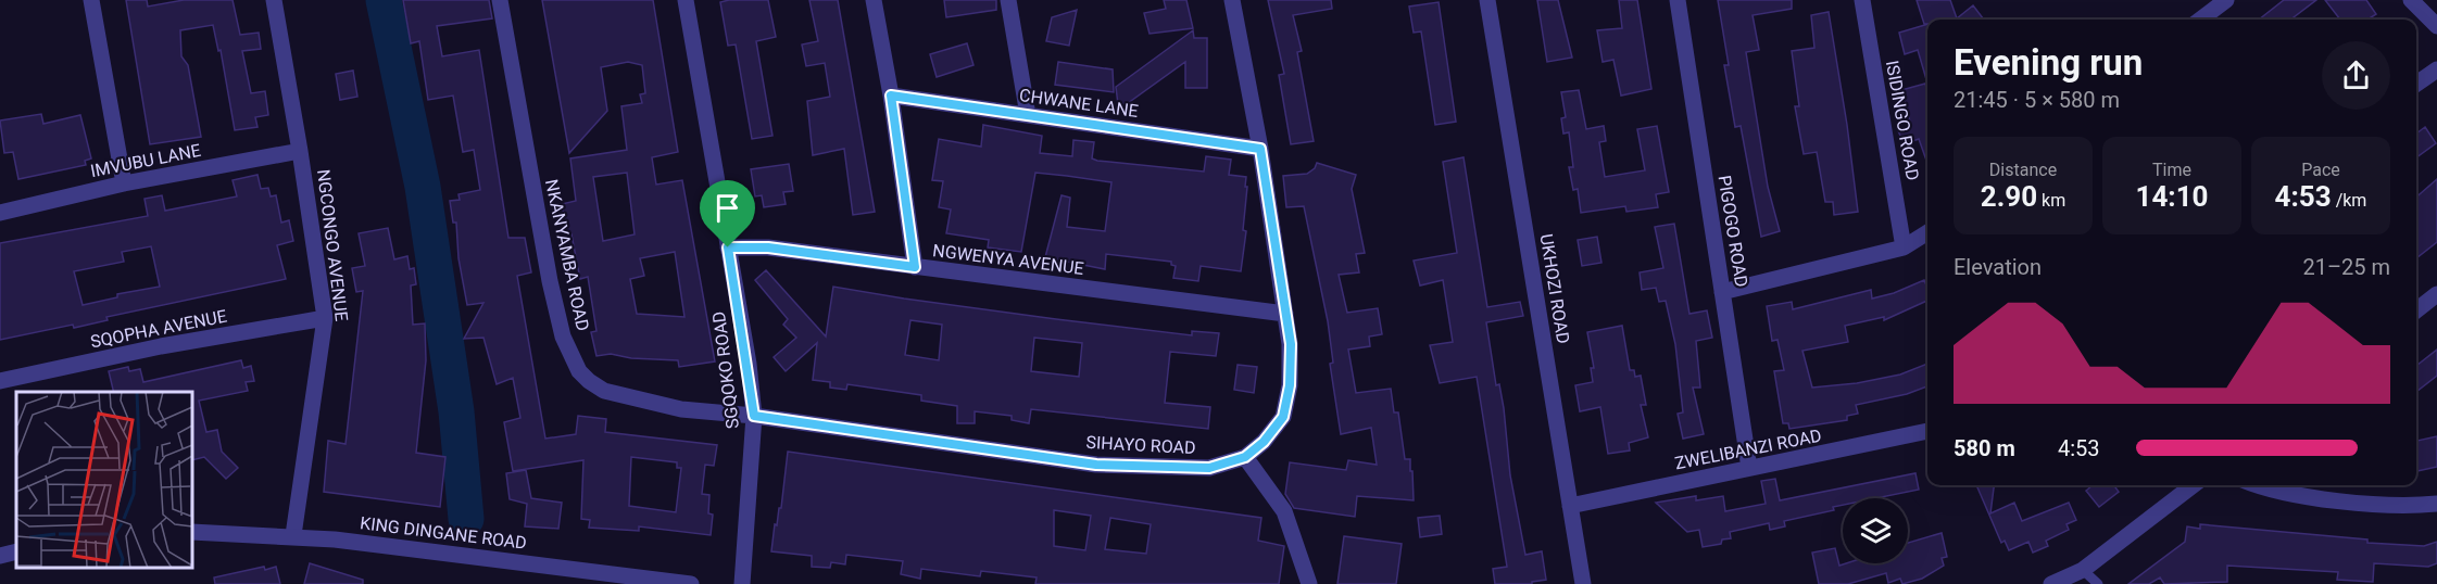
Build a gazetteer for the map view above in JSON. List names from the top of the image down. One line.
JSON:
{"streets":{"street":["CHWANE LANE","ISIDINGO ROAD","IMVUBU LANE","PIGOGO ROAD","NGCONGO AVENUE","NKANYAMBA ROAD","NGWENYA AVENUE","UKHOZI ROAD","SQOPHA AVENUE","SGQOKO ROAD","SIHAYO ROAD","ZWELIBANZI ROAD","KING DINGANE ROAD"]},"crossings":[["CHWANE LANE","SIHAYO ROAD"],["IMVUBU LANE","NGCONGO AVENUE"],["PIGOGO ROAD","ZWELIBANZI ROAD"],["NGCONGO AVENUE","SQOPHA AVENUE"],["NGCONGO AVENUE","KING DINGANE ROAD"],["NKANYAMBA ROAD","SGQOKO ROAD"],["NKANYAMBA ROAD","SIHAYO ROAD"],["NGWENYA AVENUE","SGQOKO ROAD"],["NGWENYA AVENUE","SIHAYO ROAD"],["UKHOZI ROAD","ZWELIBANZI ROAD"],["SGQOKO ROAD","SIHAYO ROAD"]],"page":{"heading":["Evening run","21:45 · 5 × 580 m"],"stats":[["Distance","2.90 km"],["Time","14:10"],["Pace","4:53 /km"]],"chart":["Elevation","21–25 m"],"list":[{"name":"580 m","note":"4:53"}]}}
